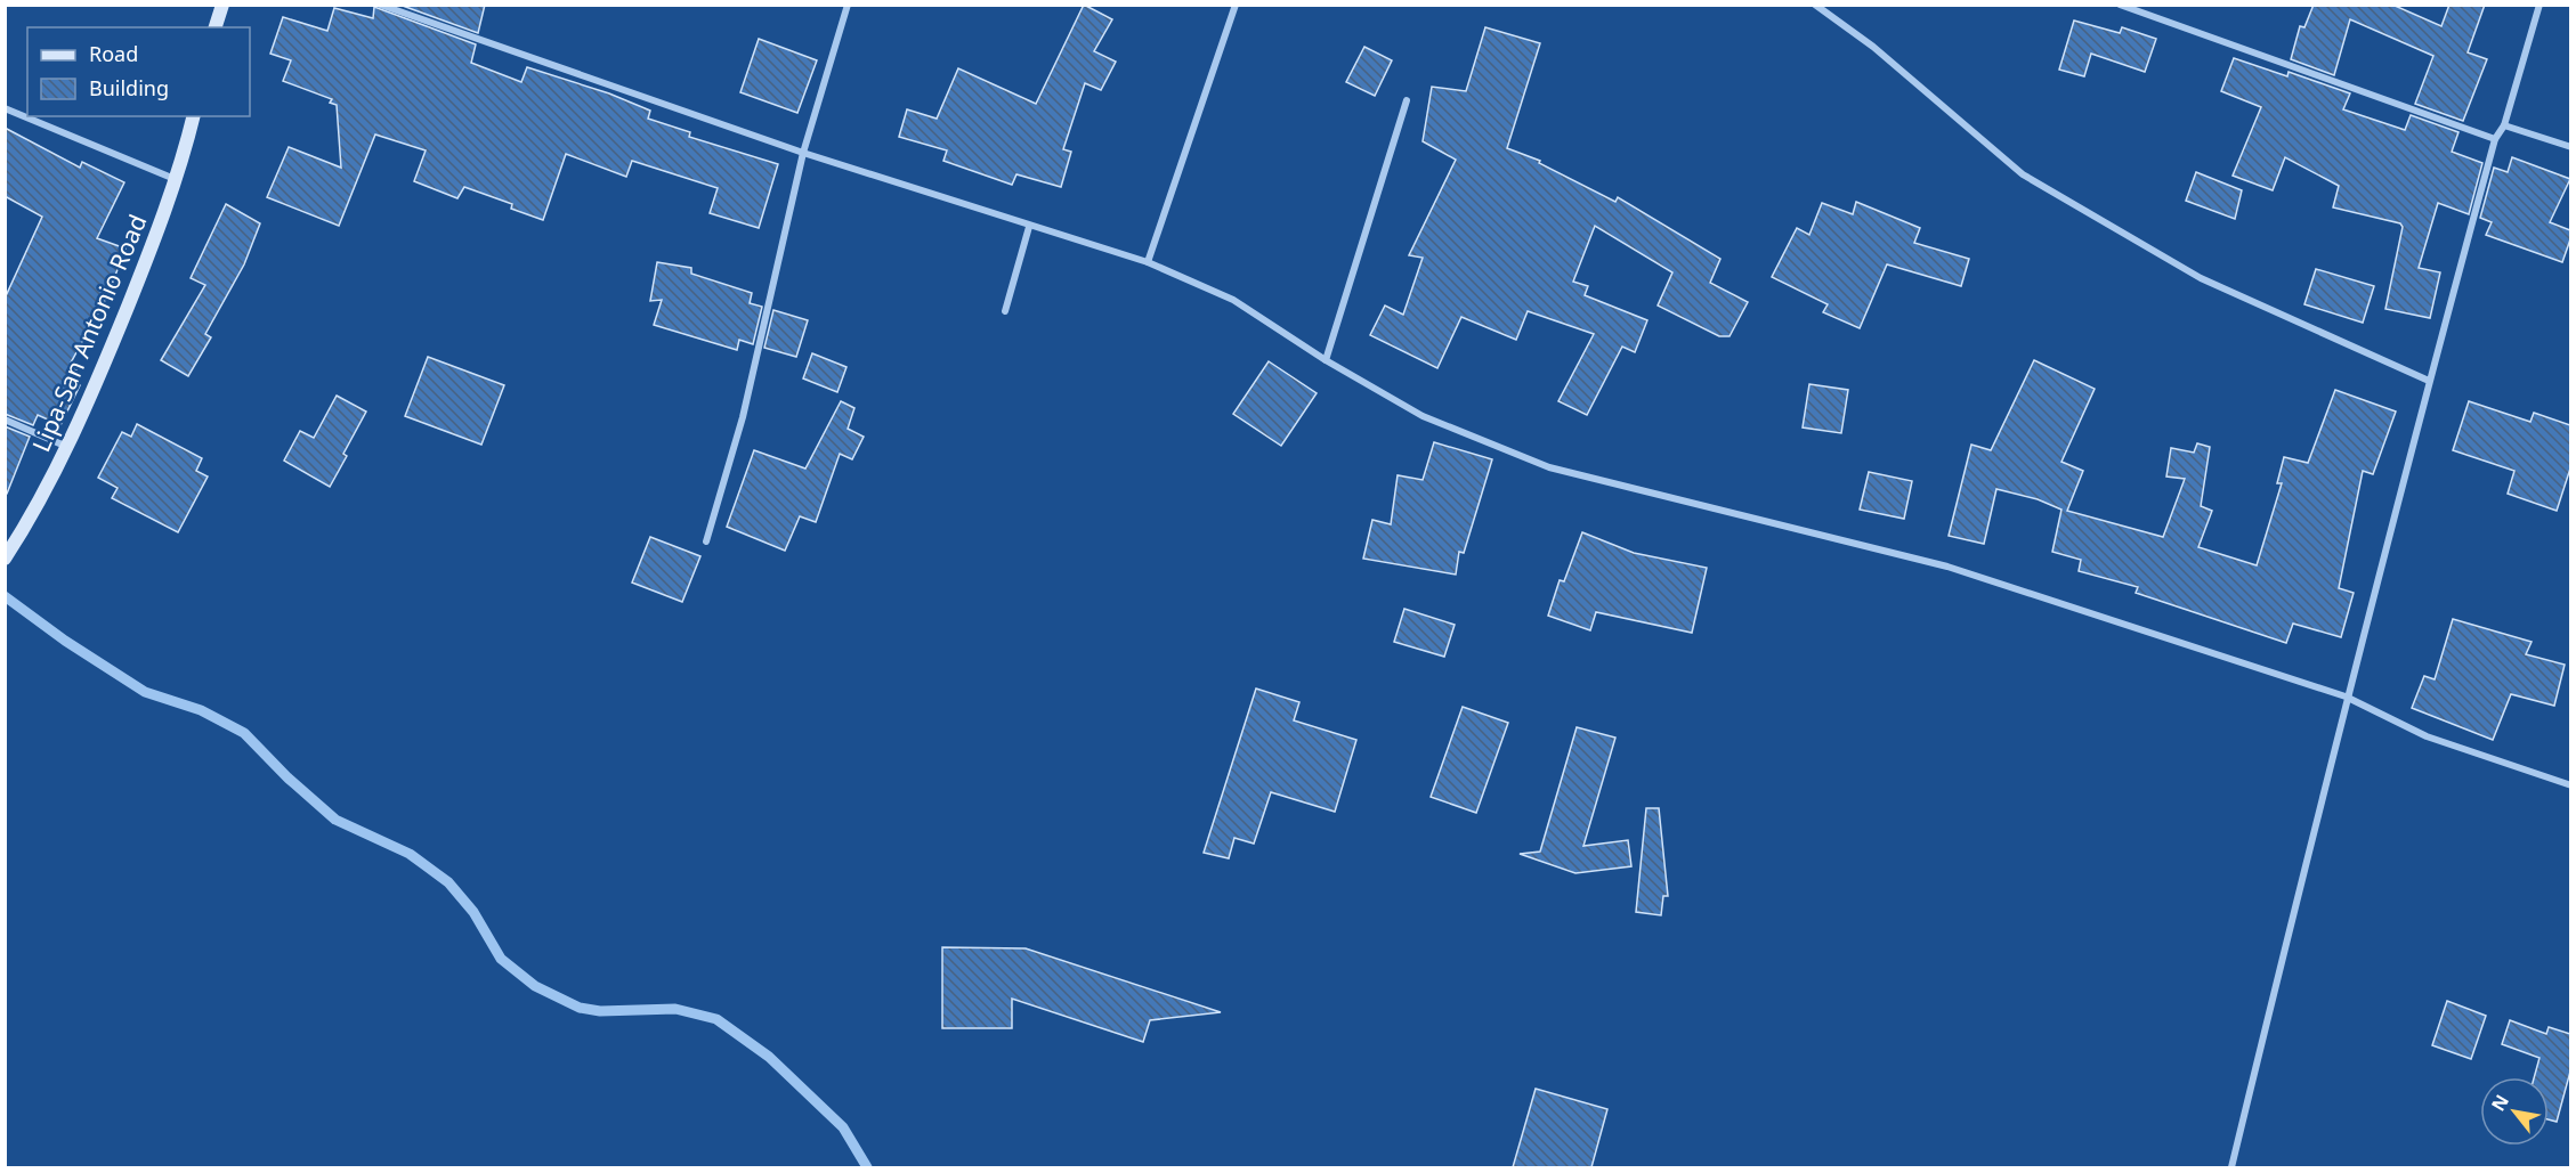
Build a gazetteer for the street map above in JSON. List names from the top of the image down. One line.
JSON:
{"streets":{"main road":["Lipa-San Antonio Road"]},"legend":["Road","Building"],"north":"top left"}
